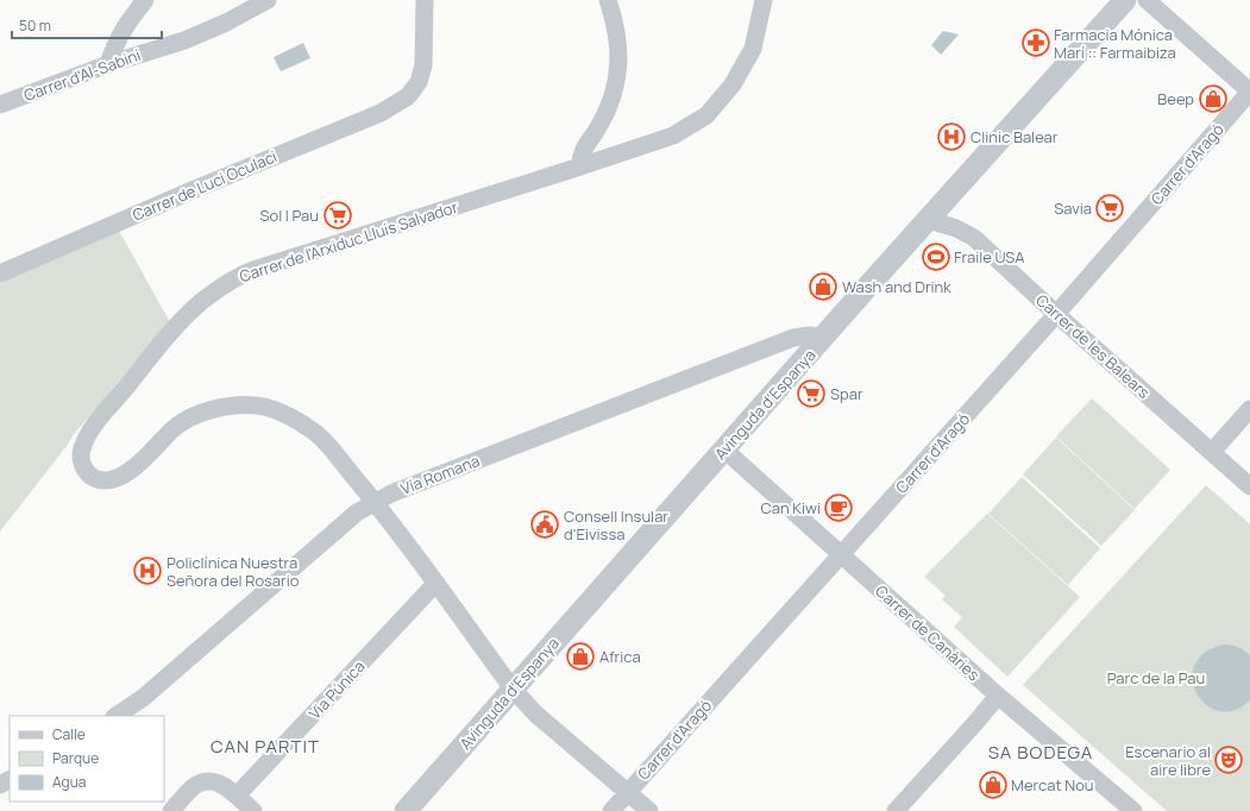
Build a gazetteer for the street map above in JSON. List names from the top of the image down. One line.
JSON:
{"streets":{"street":["Carrer d'Al-Sabini","Carrer d'Aragó","Carrer de Luci Oculaci","Carrer de l'Arxiduc Lluís Salvador","Carrer de les Balears","Avinguda d'Espanya","Vía Romana","Carrer de Canàries","Via Púnica"]},"crossings":[["Carrer d'Aragó","Carrer de l'Arxiduc Lluís Salvador"],["Carrer d'Aragó","Carrer de les Balears"],["Carrer d'Aragó","Carrer de Canàries"],["Carrer de l'Arxiduc Lluís Salvador","Avinguda d'Espanya"],["Carrer de l'Arxiduc Lluís Salvador","Vía Romana"],["Carrer de l'Arxiduc Lluís Salvador","Via Púnica"],["Carrer de les Balears","Avinguda d'Espanya"],["Avinguda d'Espanya","Vía Romana"],["Avinguda d'Espanya","Carrer de Canàries"]],"districts":["CAN PARTIT","SA BODEGA"],"parks":["Parc de la Pau"],"places":{"pharmacy":["Farmacia Mónica Marí :: Farmaibiza"],"shop":["Beep","Wash and Drink","Africa","Mercat Nou"],"hospital":["Clinic Balear","Policlínica Nuestra Señora del Rosario"],"supermarket":["Savia","Sol I Pau","Spar"],"sports":["Fraile USA"],"cafe":["Can Kiwi"],"public building":["Consell Insular d'Eivissa"],"theatre":["Escenario al aire libre"]},"legend":["Calle","Parque","Agua"],"scale_bar":"50 m"}
